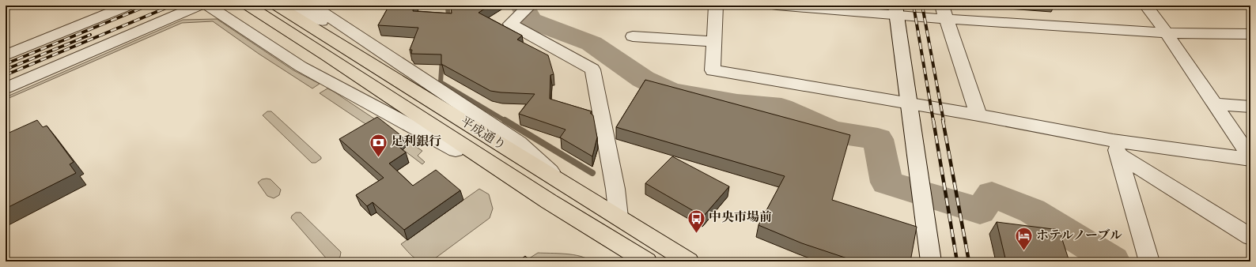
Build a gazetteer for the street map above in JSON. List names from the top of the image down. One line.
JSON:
{"streets":{"main road":["平成通り"]},"places":{"bank":["足利銀行"],"bus stop":["中央市場前"],"hotel":["ホテルノーブル"]}}
